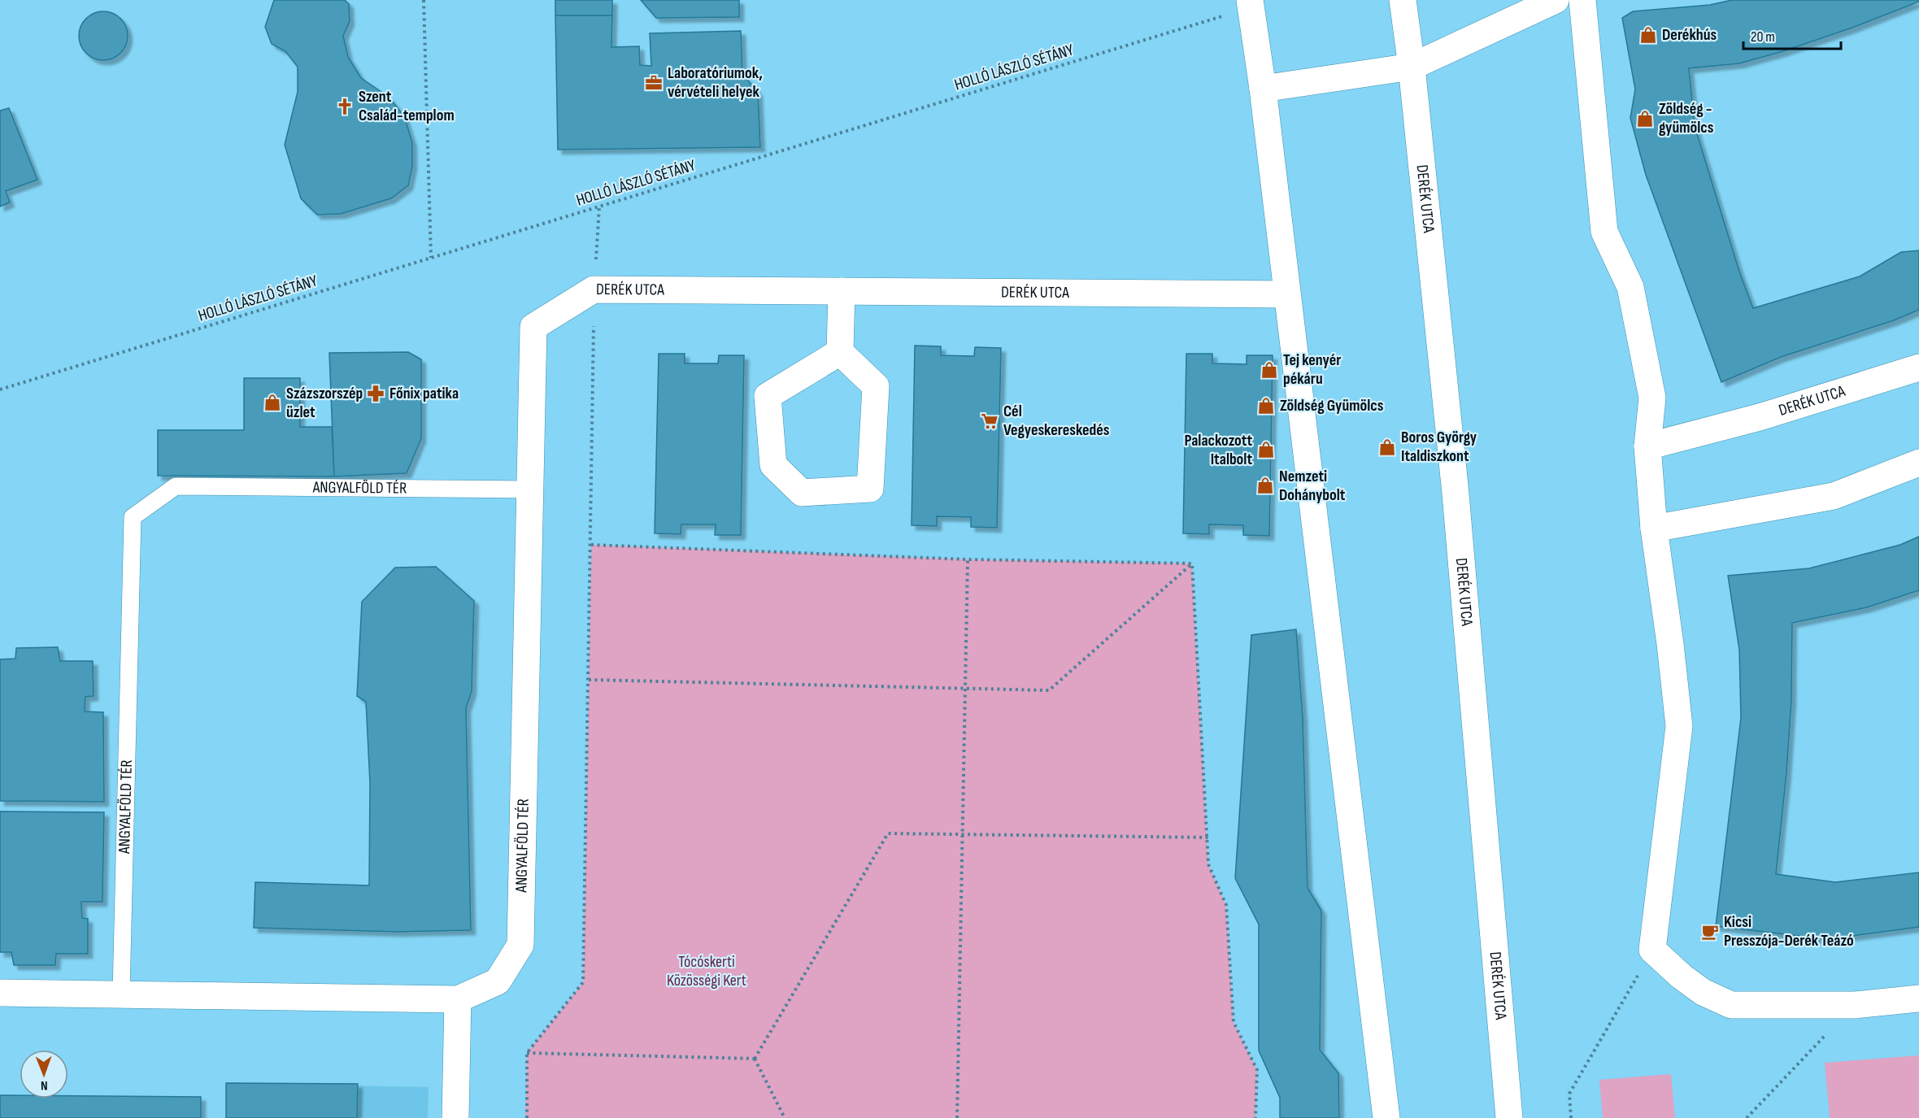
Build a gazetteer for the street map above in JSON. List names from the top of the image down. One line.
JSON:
{"streets":{"street":["DERÉK UTCA","ANGYALFÖLD TÉR"],"path":["HOLLÓ LÁSZLÓ SÉTÁNY"]},"crossings":[["DERÉK UTCA","ANGYALFÖLD TÉR"]],"parks":["Tócóskerti Közösségi Kert"],"places":{"shop":["Derékhús","Zöldség - gyümölcs","Tej kenyér pékáru","Százszorszép üzlet","Zöldség Gyümölcs","Boros György Italdiszkont","Palackozott Italbolt","Nemzeti Dohánybolt"],"office":["Laboratóriumok, vérvételi helyek"],"church":["Szent Család-templom"],"pharmacy":["Főnix patika"],"supermarket":["Cél Vegyeskereskedés"],"cafe":["Kicsi Presszója-Derék Teázó"]},"scale_bar":"20 m","north":"bottom"}
